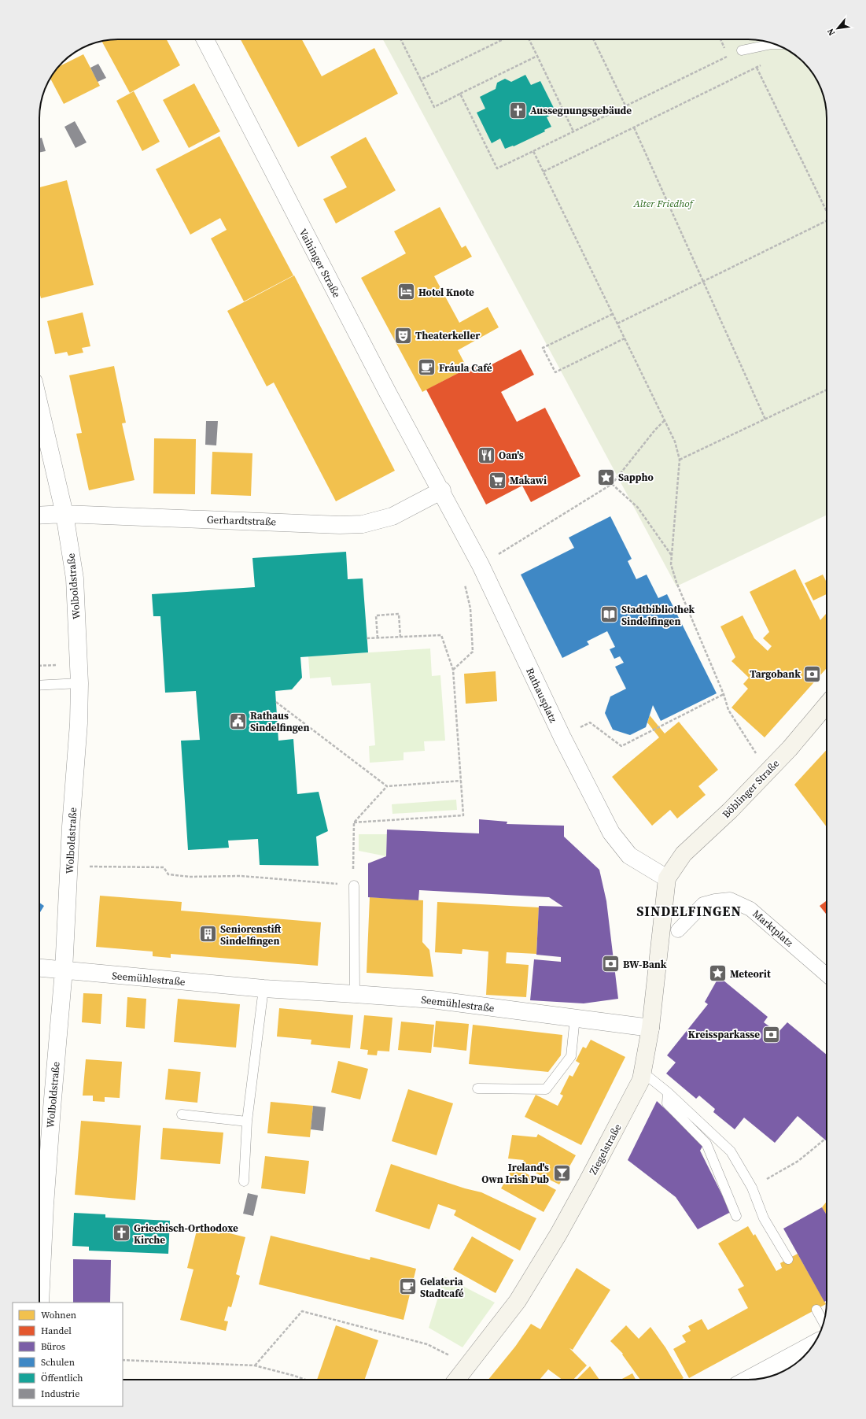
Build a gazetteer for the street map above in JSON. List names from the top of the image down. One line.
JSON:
{"streets":{"main road":["Böblinger Straße","Ziegelstraße"],"street":["Vaihinger Straße","Gerhardtstraße","Wolboldstraße","Rathausplatz","Marktplatz","Seemühlestraße"]},"crossings":[["Vaihinger Straße","Gerhardtstraße"],["Vaihinger Straße","Rathausplatz"],["Gerhardtstraße","Wolboldstraße"],["Gerhardtstraße","Rathausplatz"],["Wolboldstraße","Seemühlestraße"],["Rathausplatz","Böblinger Straße"],["Rathausplatz","Ziegelstraße"],["Böblinger Straße","Ziegelstraße"],["Seemühlestraße","Ziegelstraße"]],"districts":["SINDELFINGEN"],"parks":["Alter Friedhof"],"places":{"church":["Aussegnungsgebäude","Griechisch-Orthodoxe Kirche"],"hotel":["Hotel Knote"],"theatre":["Theaterkeller"],"cafe":["Fráula Café","Gelateria Stadtcafé"],"restaurant":["Oan's"],"place":["Sappho","Meteorit"],"supermarket":["Makawi"],"library":["Stadtbibliothek Sindelfingen"],"bank":["Targobank","BW-Bank","Kreissparkasse"],"public building":["Rathaus Sindelfingen"],"building":["Seniorenstift Sindelfingen"],"bar":["Ireland's Own Irish Pub"]},"legend":["Wohnen","Handel","Büros","Schulen","Öffentlich","Industrie"],"north":"bottom left"}
